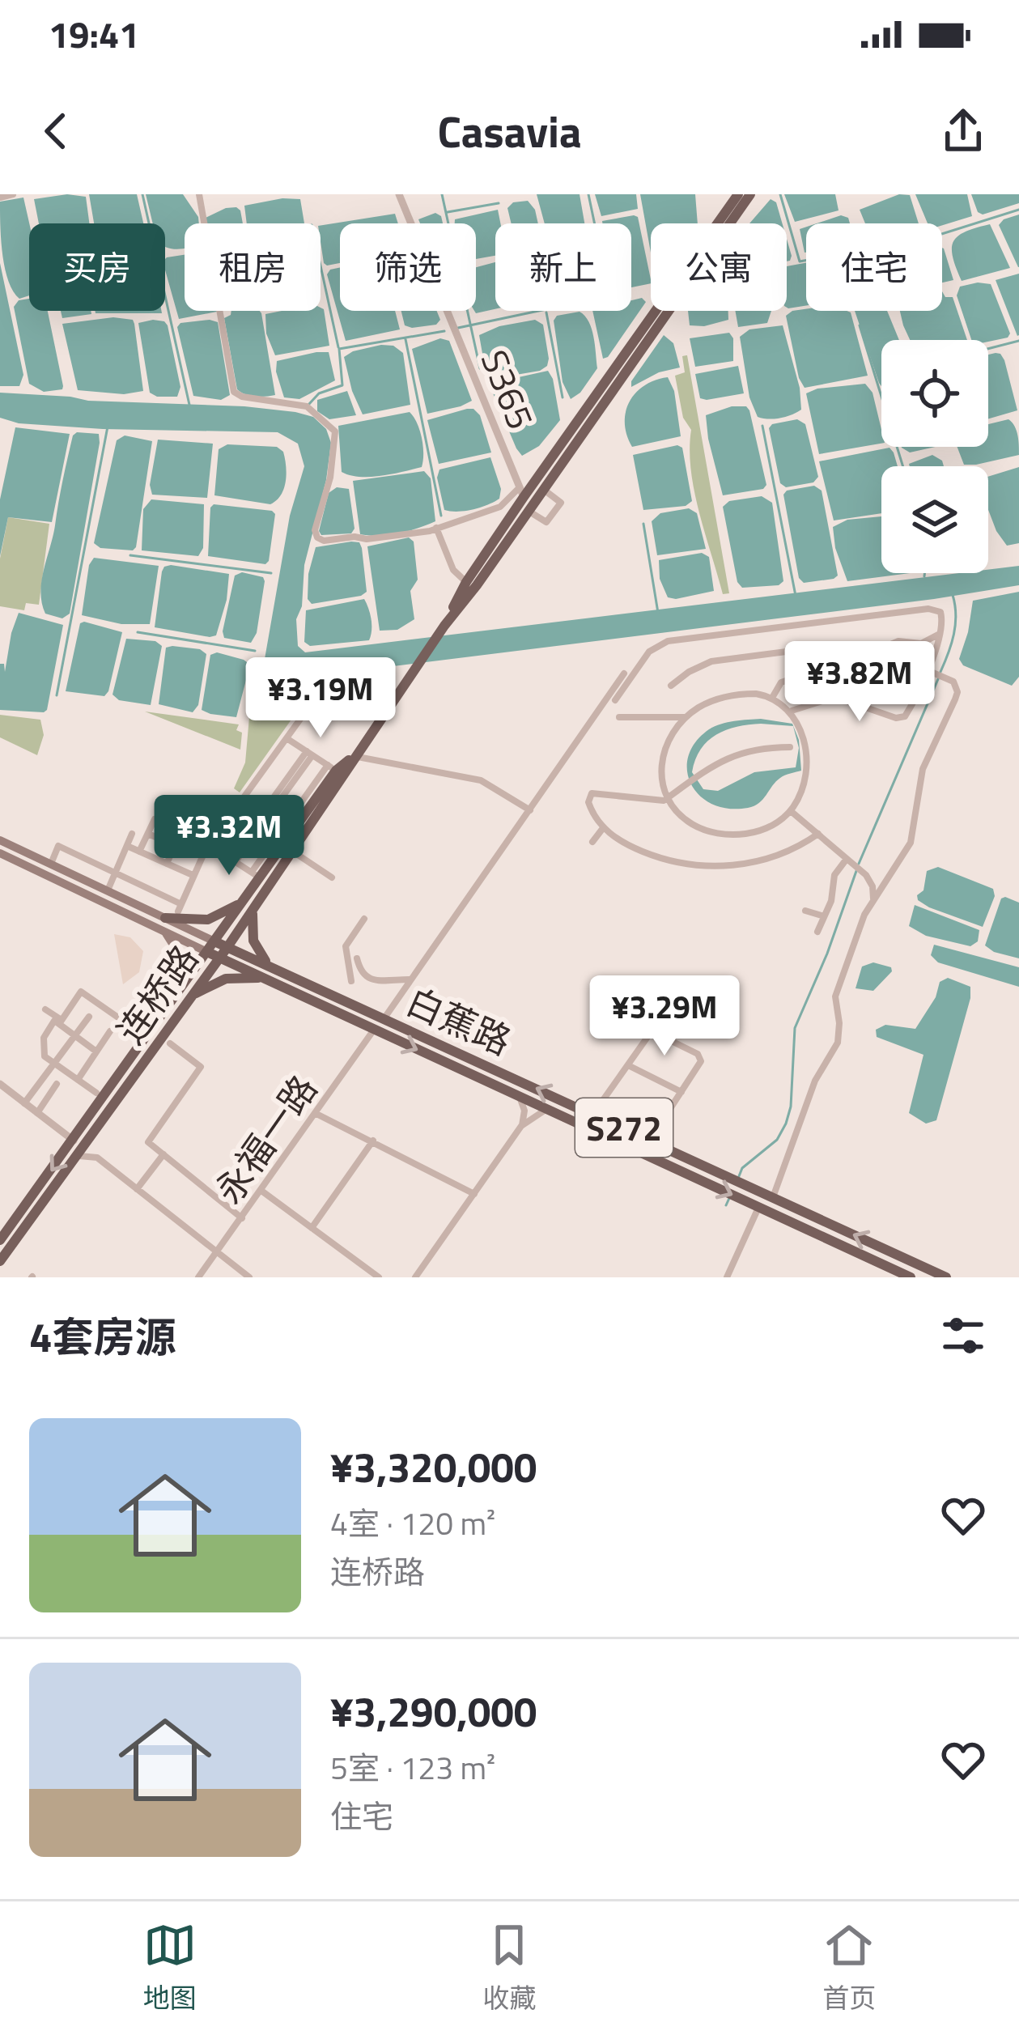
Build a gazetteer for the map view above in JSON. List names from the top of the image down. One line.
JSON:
{"streets":{"main road":["连桥路","白蕉路","S272"],"street":["S365","永福一路"]},"crossings":[["连桥路","白蕉路"],["连桥路","S272"],["白蕉路","S272"],["白蕉路","永福一路"]],"page":{"status":"19:41","header":"Casavia","chip":["买房","租房","筛选","新上","公寓","住宅"],"price":["¥3.82M","¥3.19M","¥3.32M","¥3.29M"],"heading":"4套房源","list":[{"name":"¥3,320,000","note":"4室 · 120 m² · 连桥路"},{"name":"¥3,290,000","note":"5室 · 123 m² · 住宅"}],"tabs":["地图","收藏","首页"]}}
